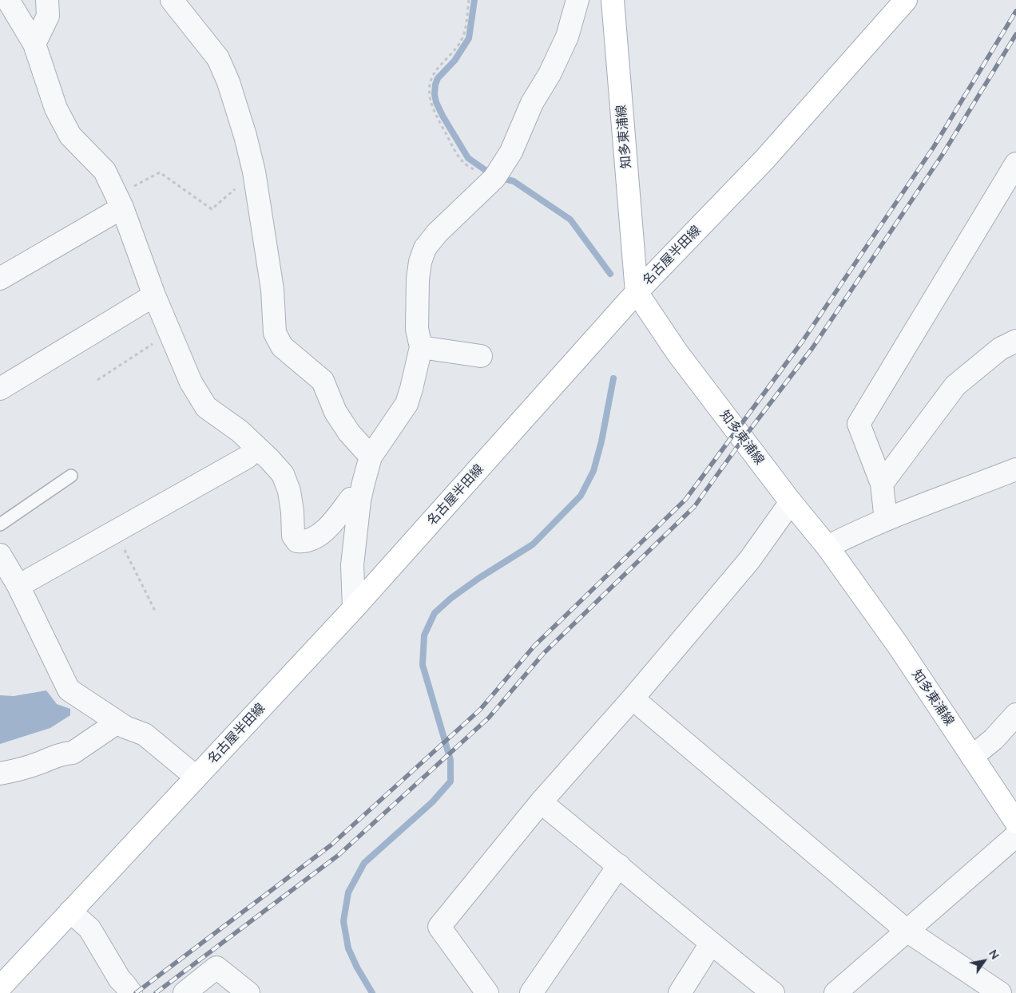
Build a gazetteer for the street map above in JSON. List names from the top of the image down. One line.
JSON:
{"streets":{"main road":["知多東浦線","名古屋半田線"]},"crossings":[["知多東浦線","名古屋半田線"]],"north":"top right"}
